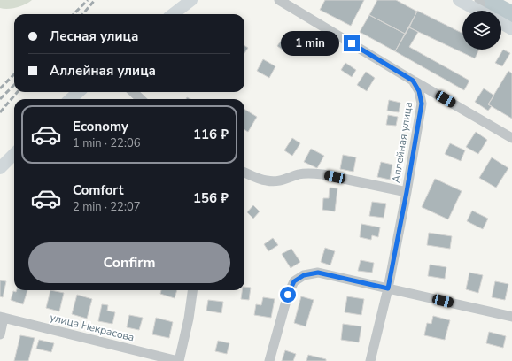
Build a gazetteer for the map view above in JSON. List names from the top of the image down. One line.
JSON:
{"streets":{"street":["Аллейная улица","улица Некрасова"]},"page":{"banner":["Лесная улица","Аллейная улица"],"bubble":"1 min","list":[{"name":"Economy","note":"1 min · 22:06","value":"116 ₽"},{"name":"Comfort","note":"2 min · 22:07","value":"156 ₽"}],"buttons":"Confirm"}}
